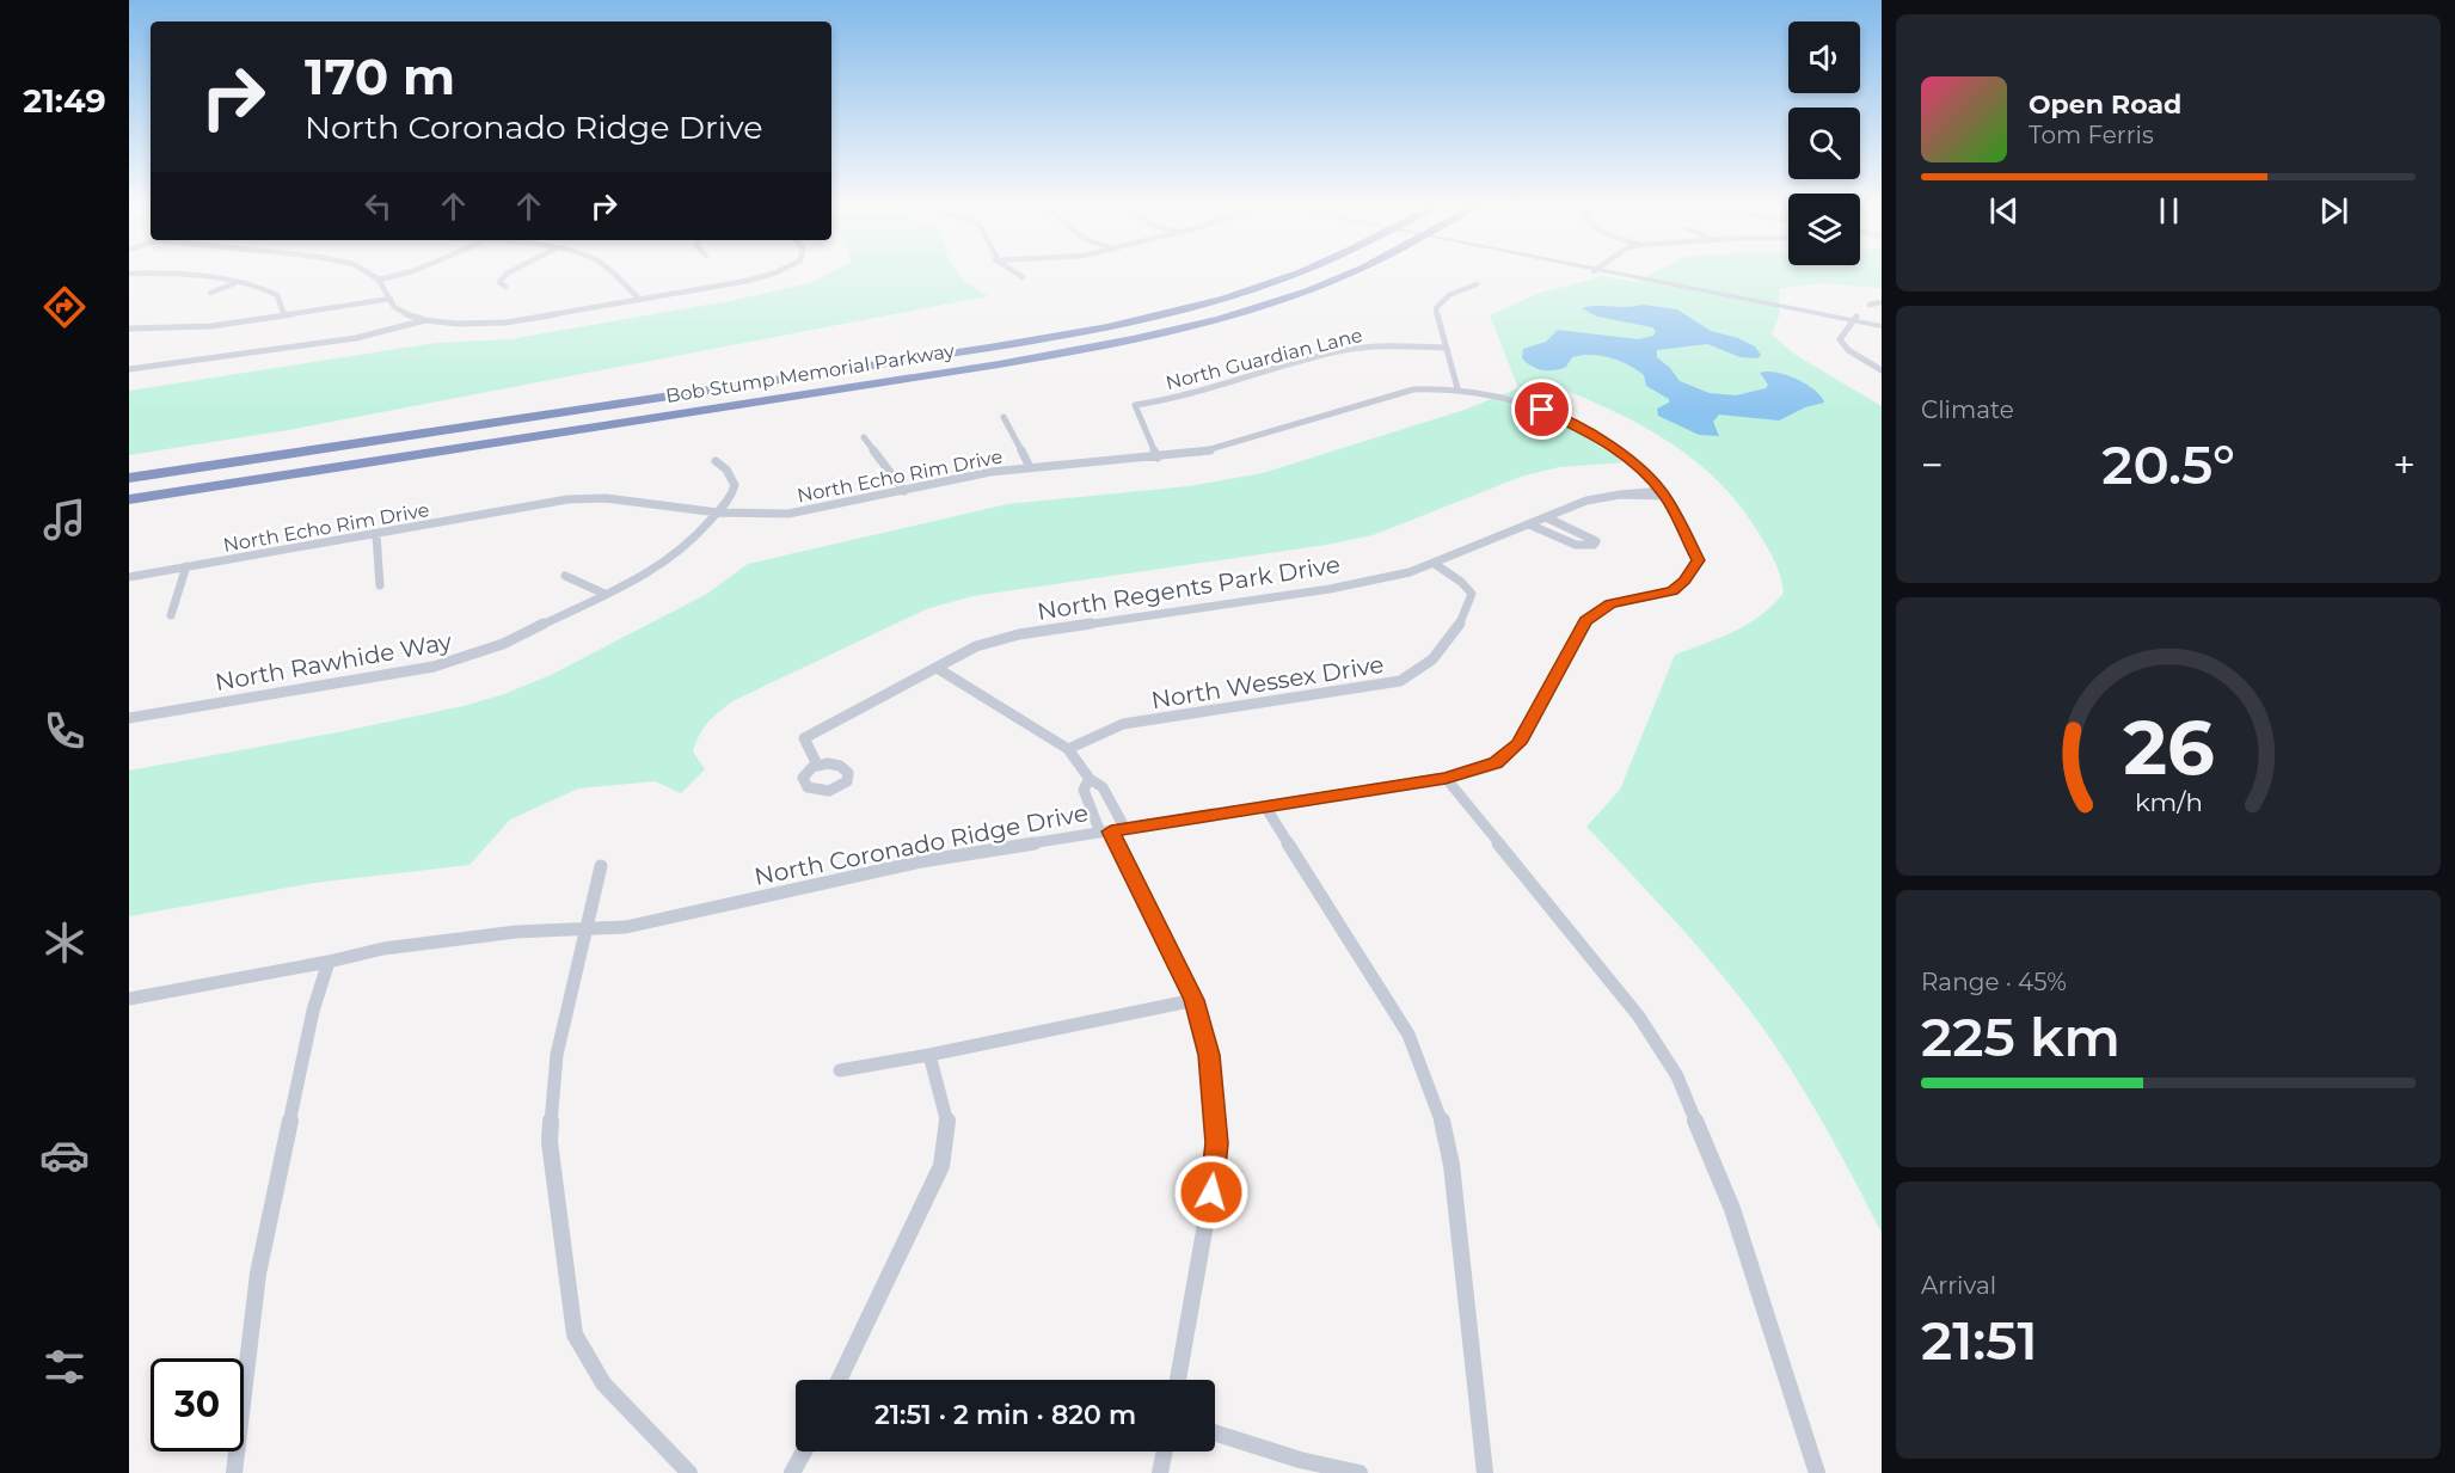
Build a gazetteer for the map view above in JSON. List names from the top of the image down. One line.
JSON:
{"streets":{"highway":["Bob Stump Memorial Parkway"],"street":["North Guardian Lane","North Echo Rim Drive","North Regents Park Drive","North Rawhide Way","North Wessex Drive","North Coronado Ridge Drive"]},"crossings":[["North Guardian Lane","North Echo Rim Drive"],["North Echo Rim Drive","North Rawhide Way"],["North Echo Rim Drive","North Coronado Ridge Drive"],["North Regents Park Drive","North Wessex Drive"],["North Regents Park Drive","North Coronado Ridge Drive"]],"page":{"tabs":"21:49","turn":["170 m","North Coronado Ridge Drive"],"song":["Open Road","Tom Ferris"],"tile":["Climate",["Range · 45%","225 km"],["Arrival","21:51"]],"heat":["−","20.5°","+"],"limit":"30","trip":"21:51 · 2 min · 820 m","gauge":["26","km/h"]}}
